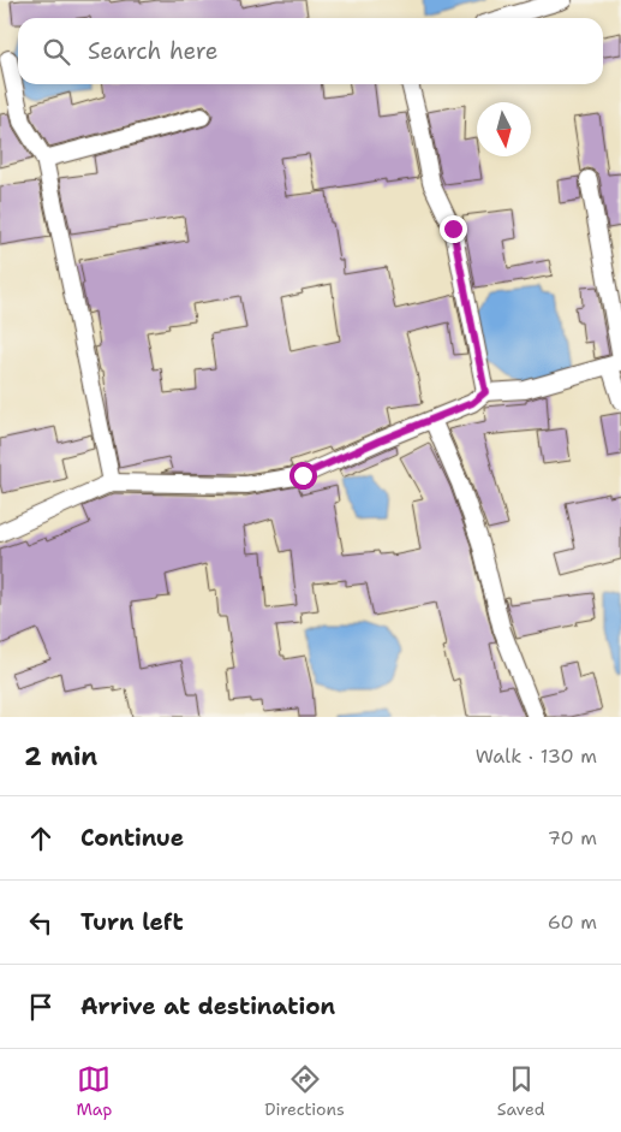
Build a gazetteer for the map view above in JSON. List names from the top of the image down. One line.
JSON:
{"north":"bottom","page":{"search":"Search here","heading":["2 min","Walk · 130 m"],"list":[["Continue","70 m"],["Turn left","60 m"],"Arrive at destination"],"nav":["Map","Directions","Saved"]}}
